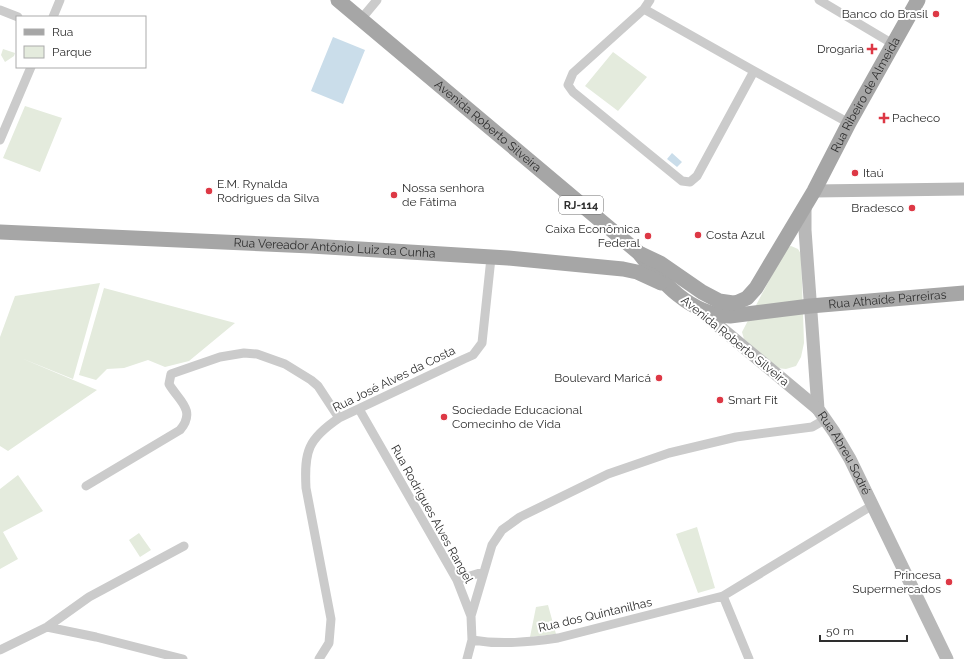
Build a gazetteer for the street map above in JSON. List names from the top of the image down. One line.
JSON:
{"streets":{"main road":["Rua Ribeiro de Almeida","Avenida Roberto Silveira","RJ-114","Rua Vereador Antônio Luiz da Cunha","Rua Athaíde Parreiras","Rua Abreu Sodré"],"street":["Rua José Alves da Costa","Rua Rodrigues Alves Rangel","Rua dos Quintanilhas"]},"crossings":[["Rua Ribeiro de Almeida","RJ-114"],["Avenida Roberto Silveira","RJ-114"],["Avenida Roberto Silveira","Rua Vereador Antônio Luiz da Cunha"],["Avenida Roberto Silveira","Rua Athaíde Parreiras"],["Avenida Roberto Silveira","Rua Abreu Sodré"],["RJ-114","Rua Abreu Sodré"],["Rua Vereador Antônio Luiz da Cunha","Rua José Alves da Costa"],["Rua Athaíde Parreiras","Rua Abreu Sodré"],["Rua José Alves da Costa","Rua Rodrigues Alves Rangel"],["Rua Abreu Sodré","Rua dos Quintanilhas"],["Rua Rodrigues Alves Rangel","Rua dos Quintanilhas"]],"places":{"other":["Banco do Brasil","Itaú","E.M. Rynalda Rodrigues da Silva","Nossa senhora de Fátima","Bradesco","Costa Azul","Caixa Econômica Federal","Boulevard Maricá","Smart Fit","Sociedade Educacional Comecinho de Vida","Princesa Supermercados"],"health":["Drogaria","Pacheco"]},"legend":["Rua","Parque"],"scale_bar":"50 m"}
